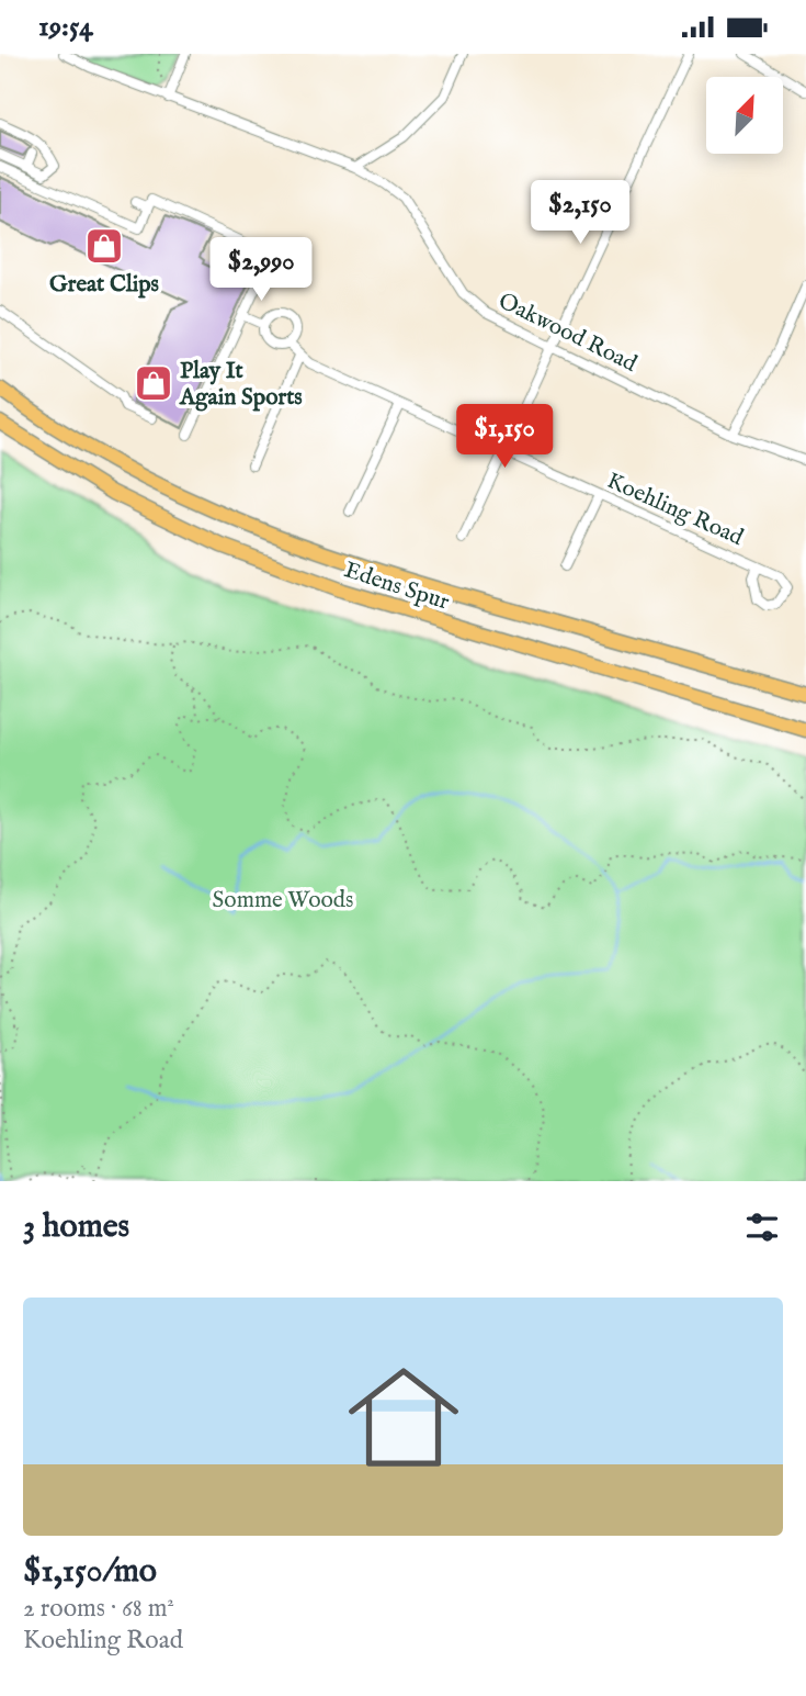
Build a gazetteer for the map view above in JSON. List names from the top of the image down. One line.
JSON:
{"streets":{"highway":["Edens Spur"],"street":["Oakwood Road","Koehling Road"]},"parks":["Somme Woods"],"places":{"shop":["Great Clips","Play It Again Sports"]},"north":"top right","page":{"status":"19:54","price":["$2,150","$2,990","$1,150"],"heading":"3 homes","list":[{"name":"$1,150/mo","note":"2 rooms · 68 m² · Koehling Road"}]}}
